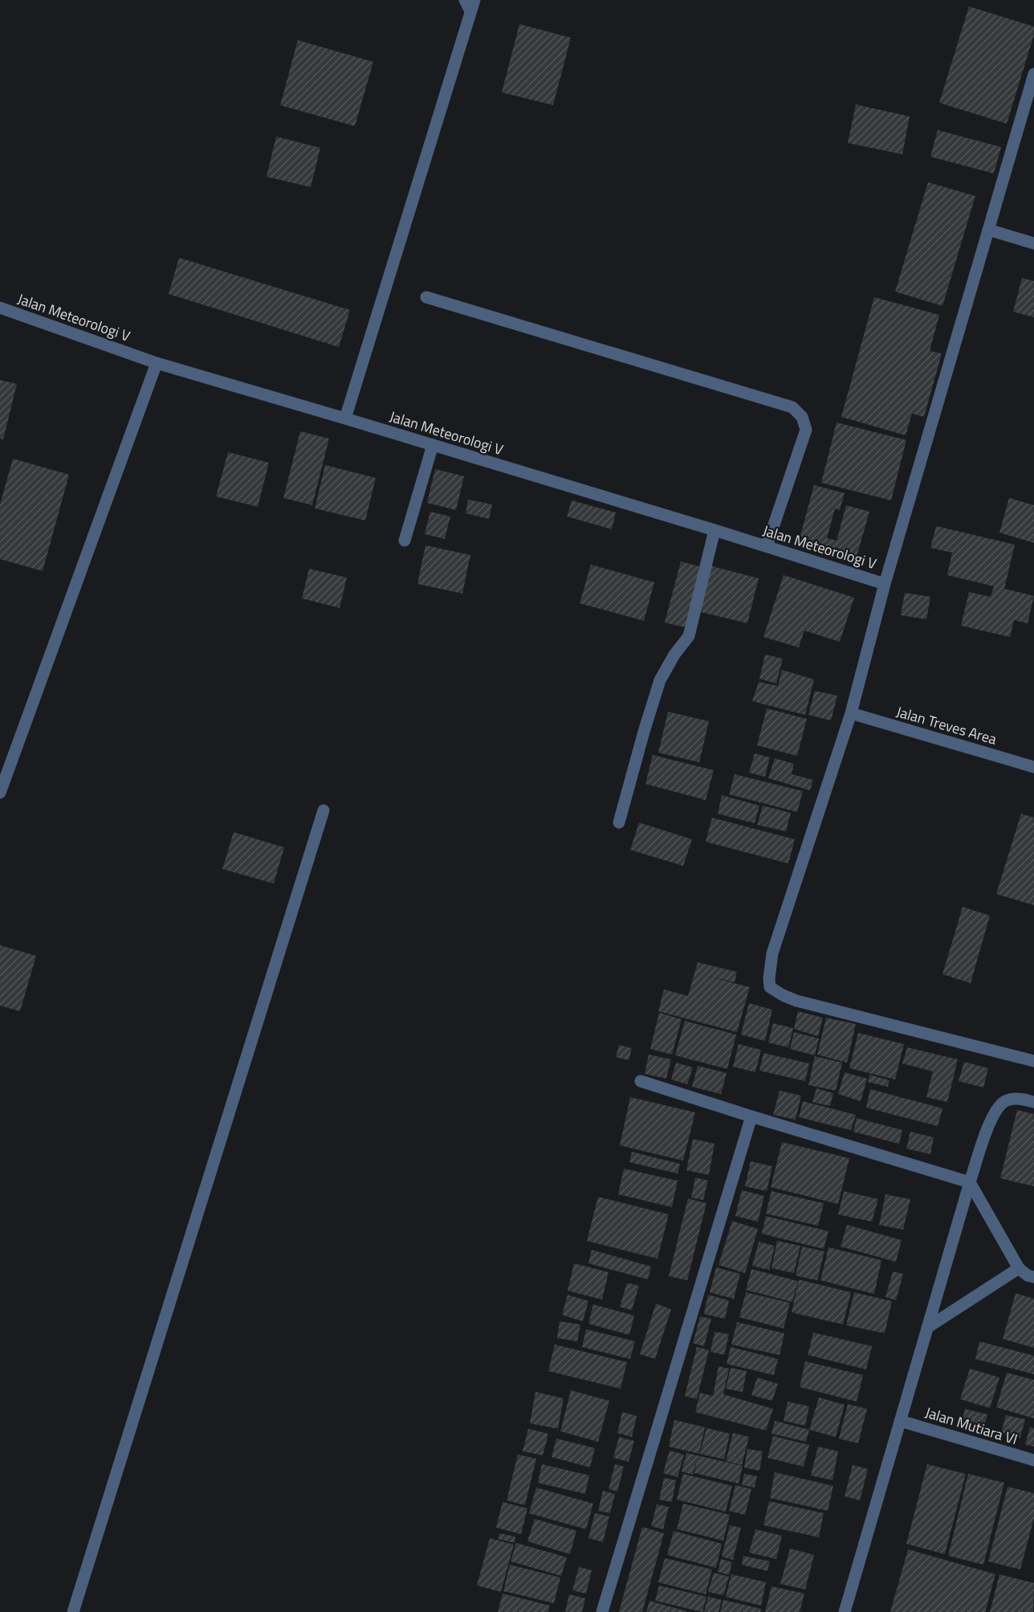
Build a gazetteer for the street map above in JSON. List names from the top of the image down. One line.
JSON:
{"streets":{"street":["Jalan Meteorologi V","Jalan Treves Area","Jalan Mutiara VI"]}}
